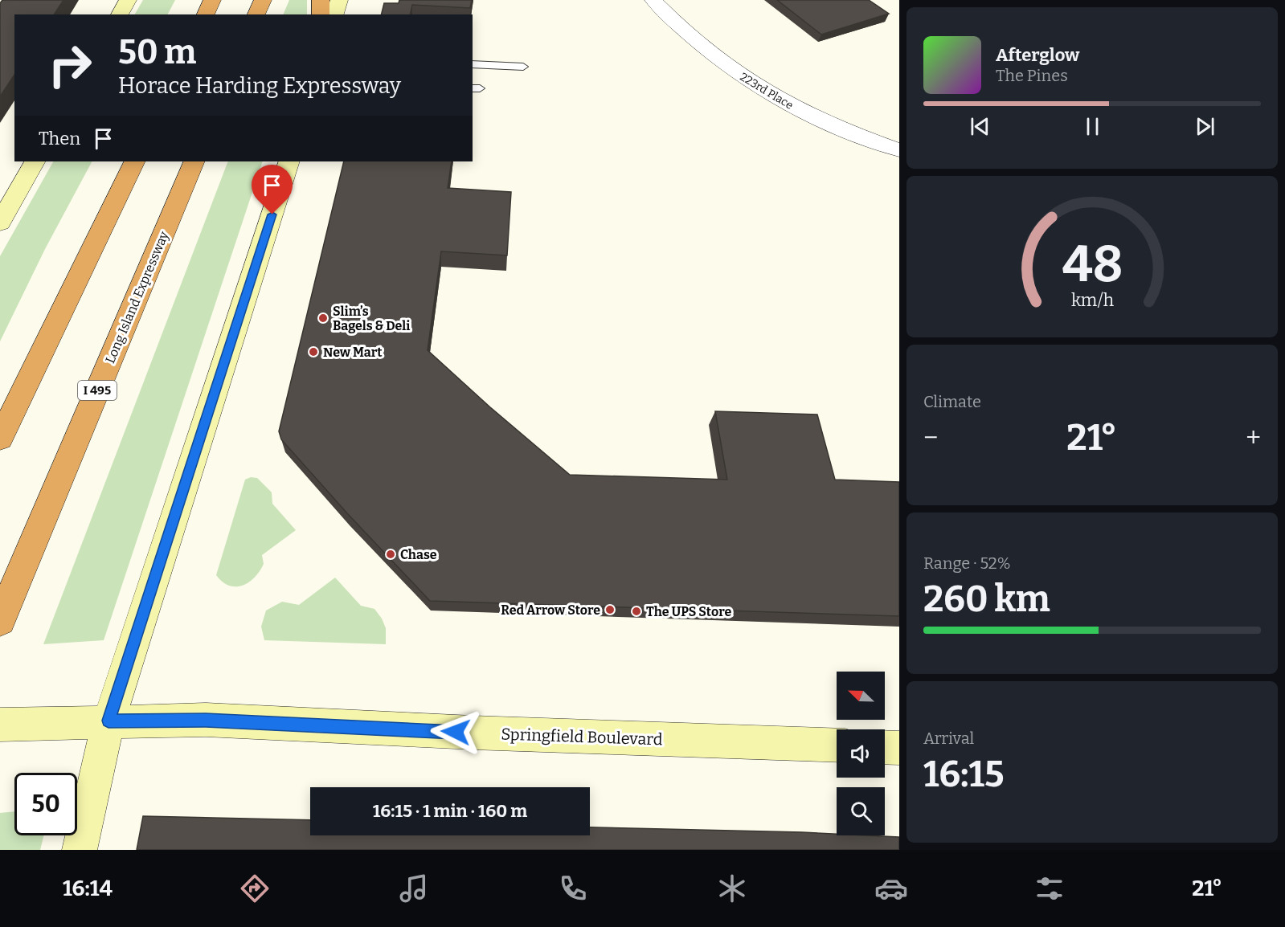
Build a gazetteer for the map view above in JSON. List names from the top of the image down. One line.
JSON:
{"streets":{"highway":["Long Island Expressway","I 495"],"main road":["Springfield Boulevard"],"street":["223rd Place"]},"places":["Slim’s Bagels & Deli","New Mart","Chase","Red Arrow Store","The UPS Store"],"north":"top left","page":{"turn":["50 m","Horace Harding Expressway"],"song":["Afterglow","The Pines"],"then":"Then","tile":["Climate",["Range · 52%","260 km"],["Arrival","16:15"]],"heat":["−","21°","+"],"limit":"50","trip":"16:15 · 1 min · 160 m","tabs":["16:14","21°"],"gauge":["48","km/h"]}}
